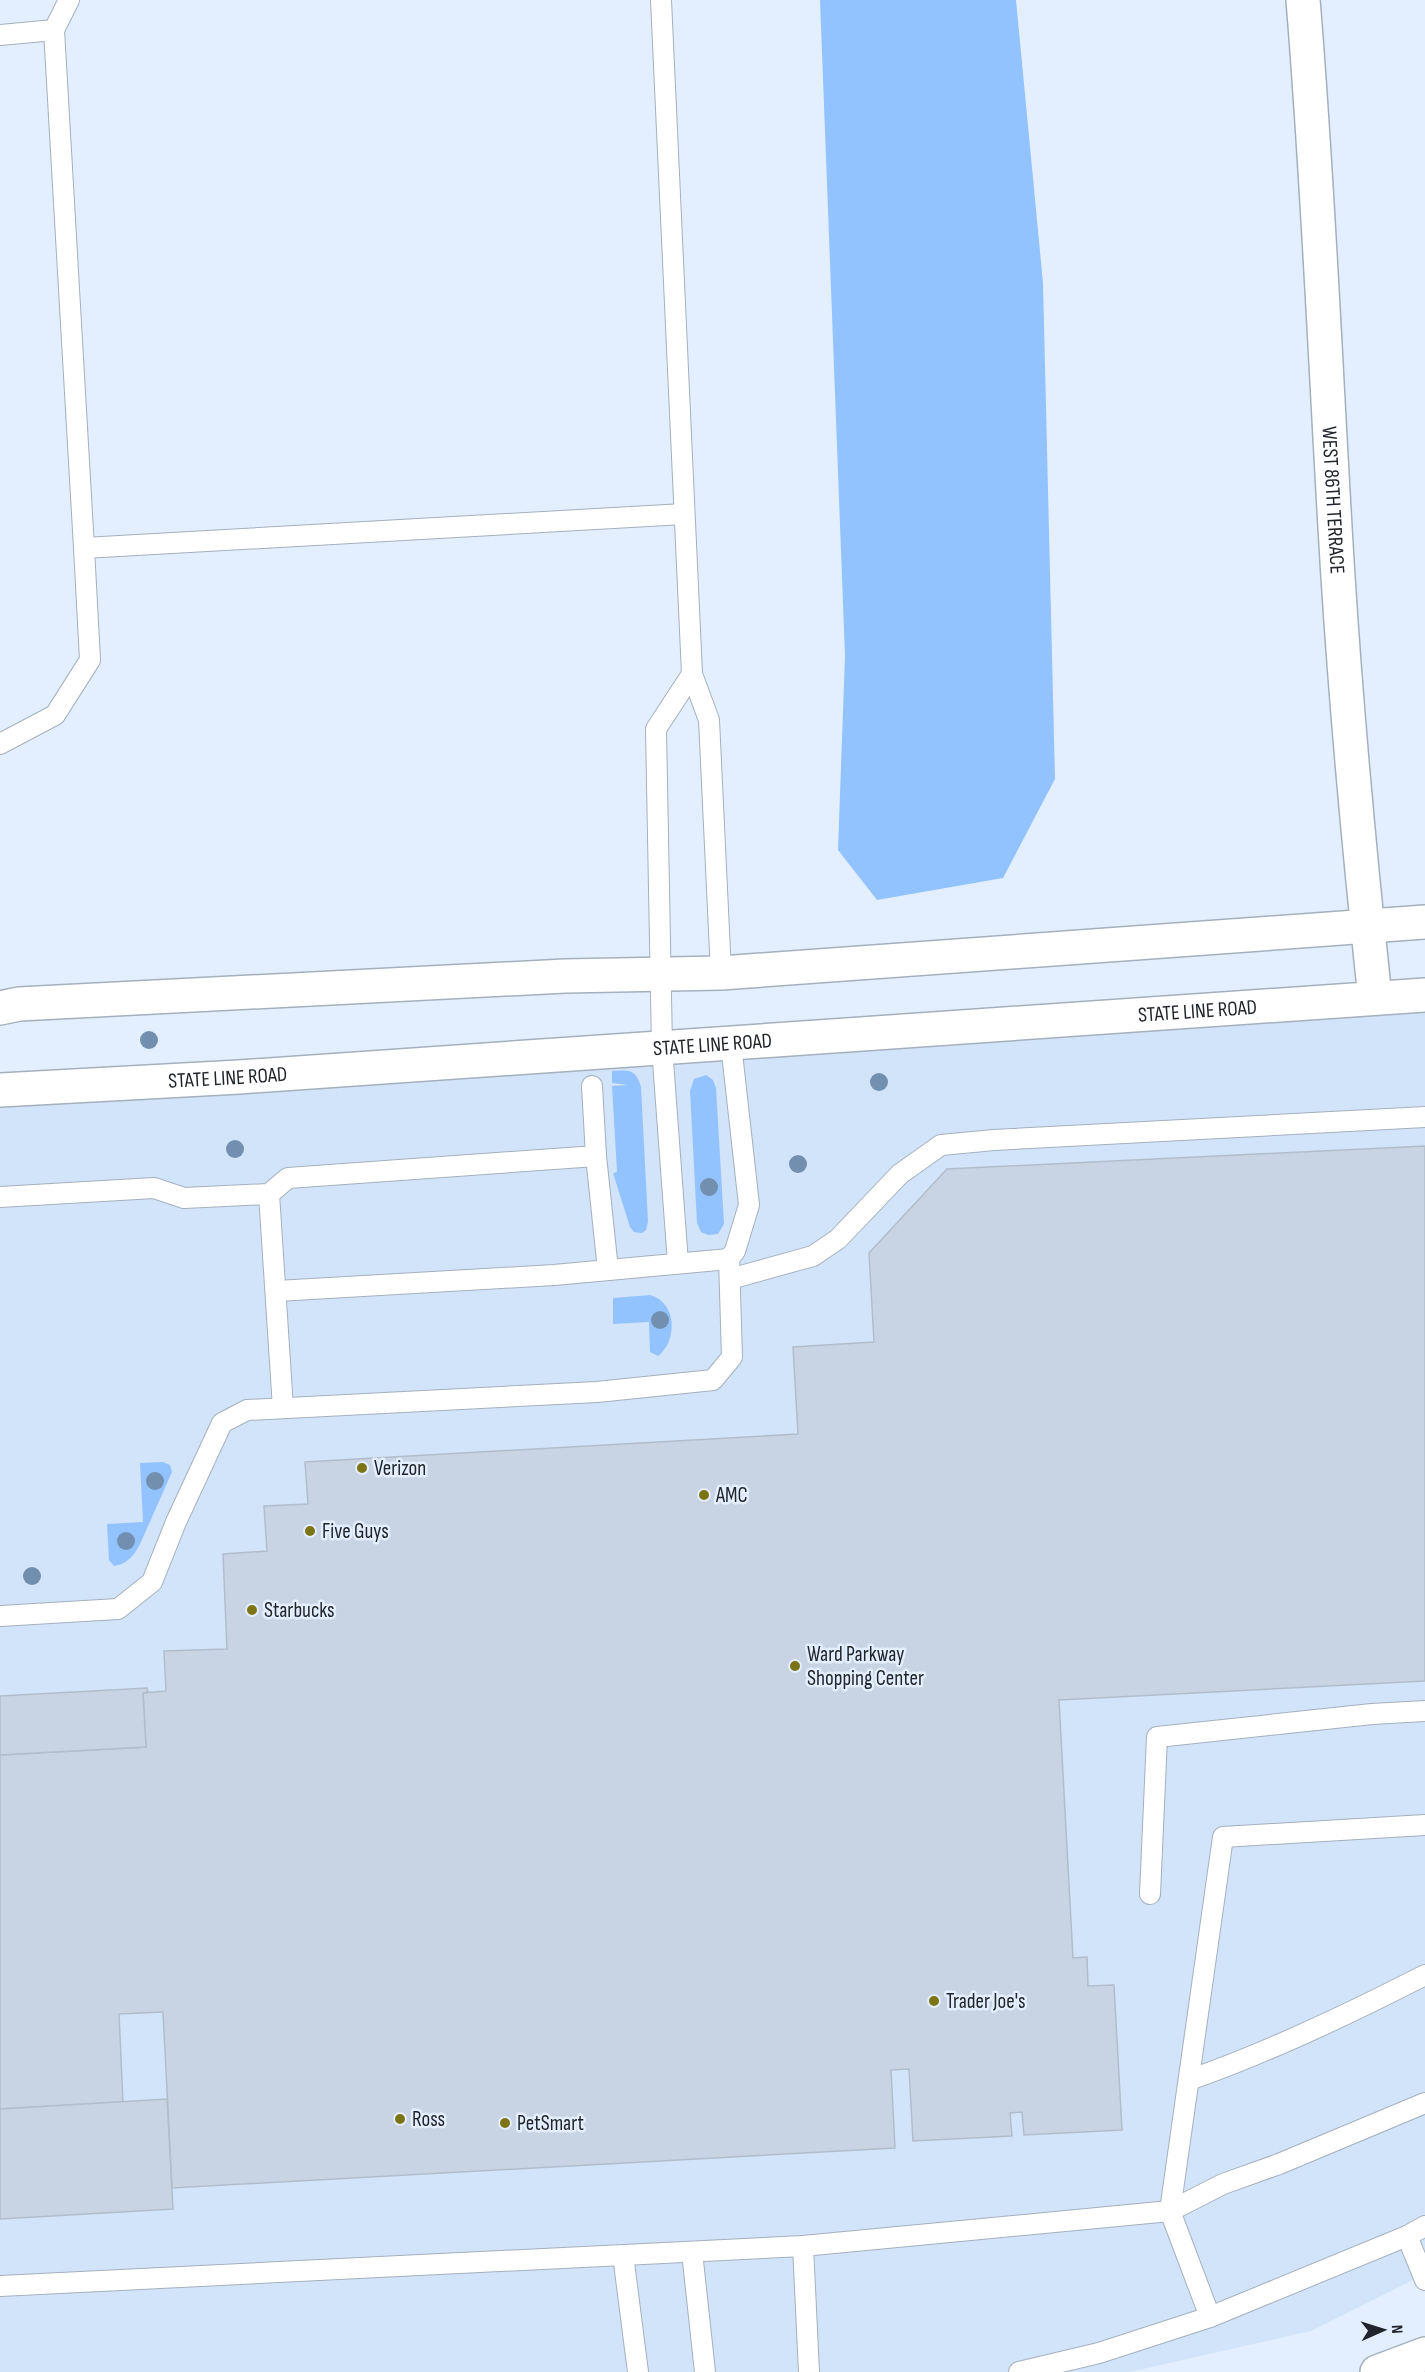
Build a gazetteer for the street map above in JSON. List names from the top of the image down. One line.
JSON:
{"streets":{"main road":["WEST 86TH TERRACE","STATE LINE ROAD"]},"crossings":[["WEST 86TH TERRACE","STATE LINE ROAD"]],"places":["Verizon","AMC","Five Guys","Starbucks","Ward Parkway Shopping Center","Trader Joe's","Ross","PetSmart"],"north":"right"}
